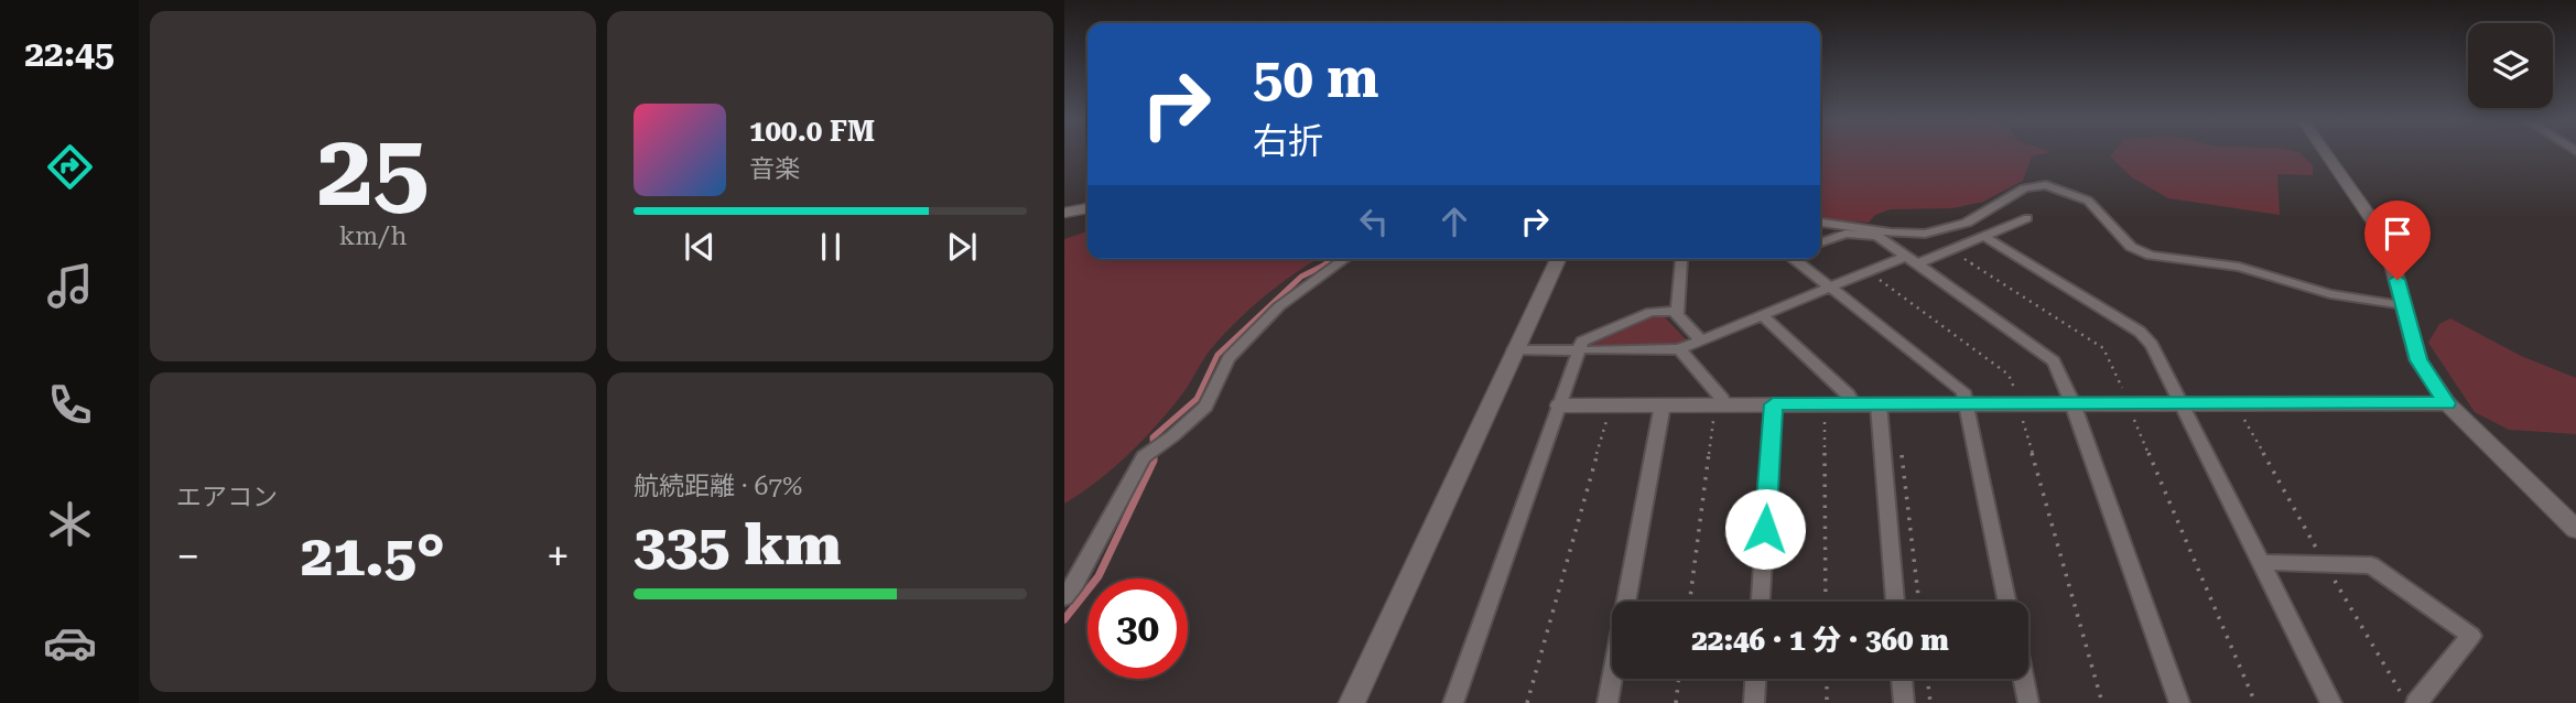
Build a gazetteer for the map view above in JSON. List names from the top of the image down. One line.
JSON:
{"page":{"tabs":"22:45","tile":[["25","km/h"],"エアコン",["航続距離 · 67%","335 km"]],"turn":["50 m","右折"],"song":["100.0 FM","音楽"],"heat":["−","21.5°","+"],"limit":"30","trip":"22:46 · 1 分 · 360 m"}}
